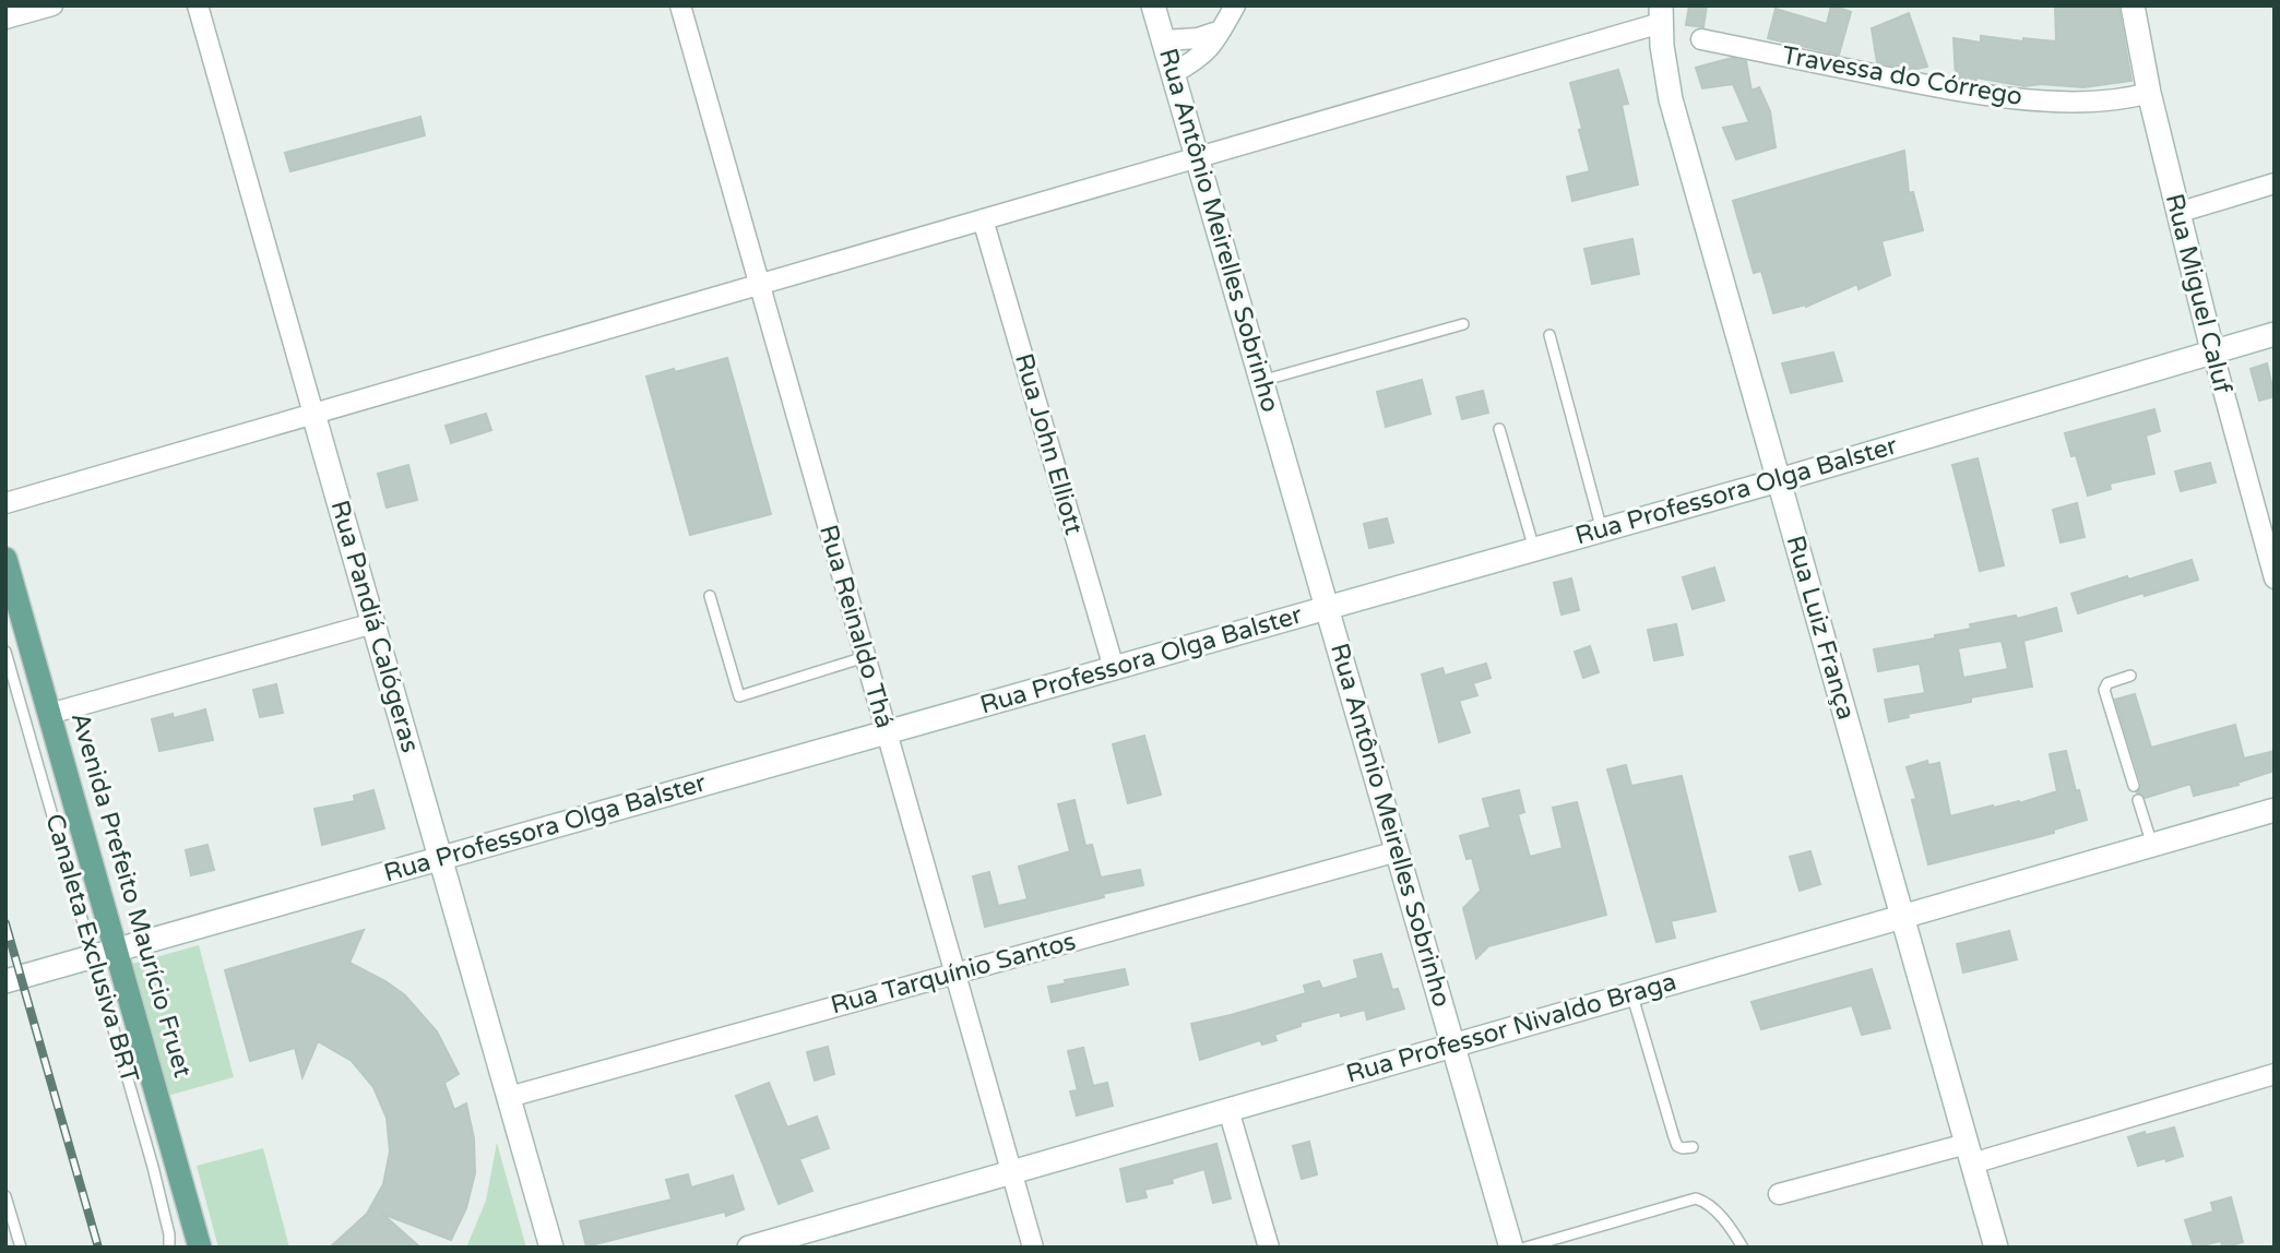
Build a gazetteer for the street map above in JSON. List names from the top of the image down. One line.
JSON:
{"streets":{"main road":["Rua Antônio Meirelles Sobrinho","Rua Miguel Caluf","Rua Professora Olga Balster","Rua Pandiá Calógeras","Rua Luiz França","Avenida Prefeito Maurício Fruet","Rua Professor Nivaldo Braga"],"street":["Travessa do Córrego","Rua John Elliott","Rua Reinaldo Thá","Rua Tarquínio Santos"],"lane":["Canaleta Exclusiva BRT"]},"crossings":[["Travessa do Córrego","Rua Miguel Caluf"],["Rua Antônio Meirelles Sobrinho","Rua Professora Olga Balster"],["Rua Antônio Meirelles Sobrinho","Rua Tarquínio Santos"],["Rua Antônio Meirelles Sobrinho","Rua Professor Nivaldo Braga"],["Rua Miguel Caluf","Rua Professora Olga Balster"],["Rua John Elliott","Rua Professora Olga Balster"],["Rua Professora Olga Balster","Rua Pandiá Calógeras"],["Rua Professora Olga Balster","Rua Reinaldo Thá"],["Rua Professora Olga Balster","Rua Luiz França"],["Rua Professora Olga Balster","Avenida Prefeito Maurício Fruet"],["Rua Professora Olga Balster","Canaleta Exclusiva BRT"],["Rua Pandiá Calógeras","Rua Tarquínio Santos"],["Rua Reinaldo Thá","Rua Tarquínio Santos"],["Rua Reinaldo Thá","Rua Professor Nivaldo Braga"],["Rua Luiz França","Rua Professor Nivaldo Braga"],["Avenida Prefeito Maurício Fruet","Canaleta Exclusiva BRT"]]}
